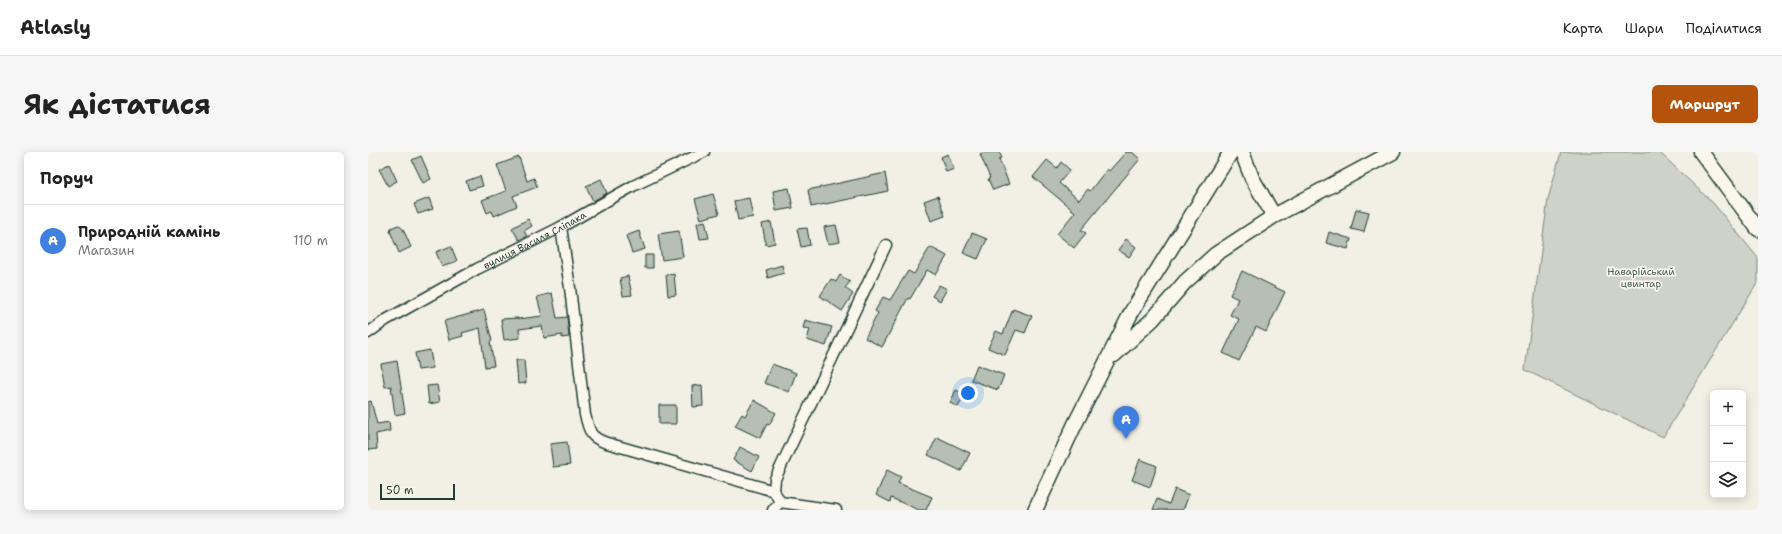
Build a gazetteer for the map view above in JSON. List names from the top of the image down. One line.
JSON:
{"streets":{"street":["вулиця Василя Сліпака"]},"parks":["Наварійський цвинтар"],"scale_bar":"50 m","page":{"header":"Atlasly","nav":["Карта","Шари","Поділитися"],"title":"Як дістатися","buttons":"Маршрут","heading":"Поруч","list":[{"mark":"A","name":"Природній камінь","note":"Магазин","value":"110 m"}],"map_buttons":["+","−"],"pins":"A","scale":"50 m"}}
